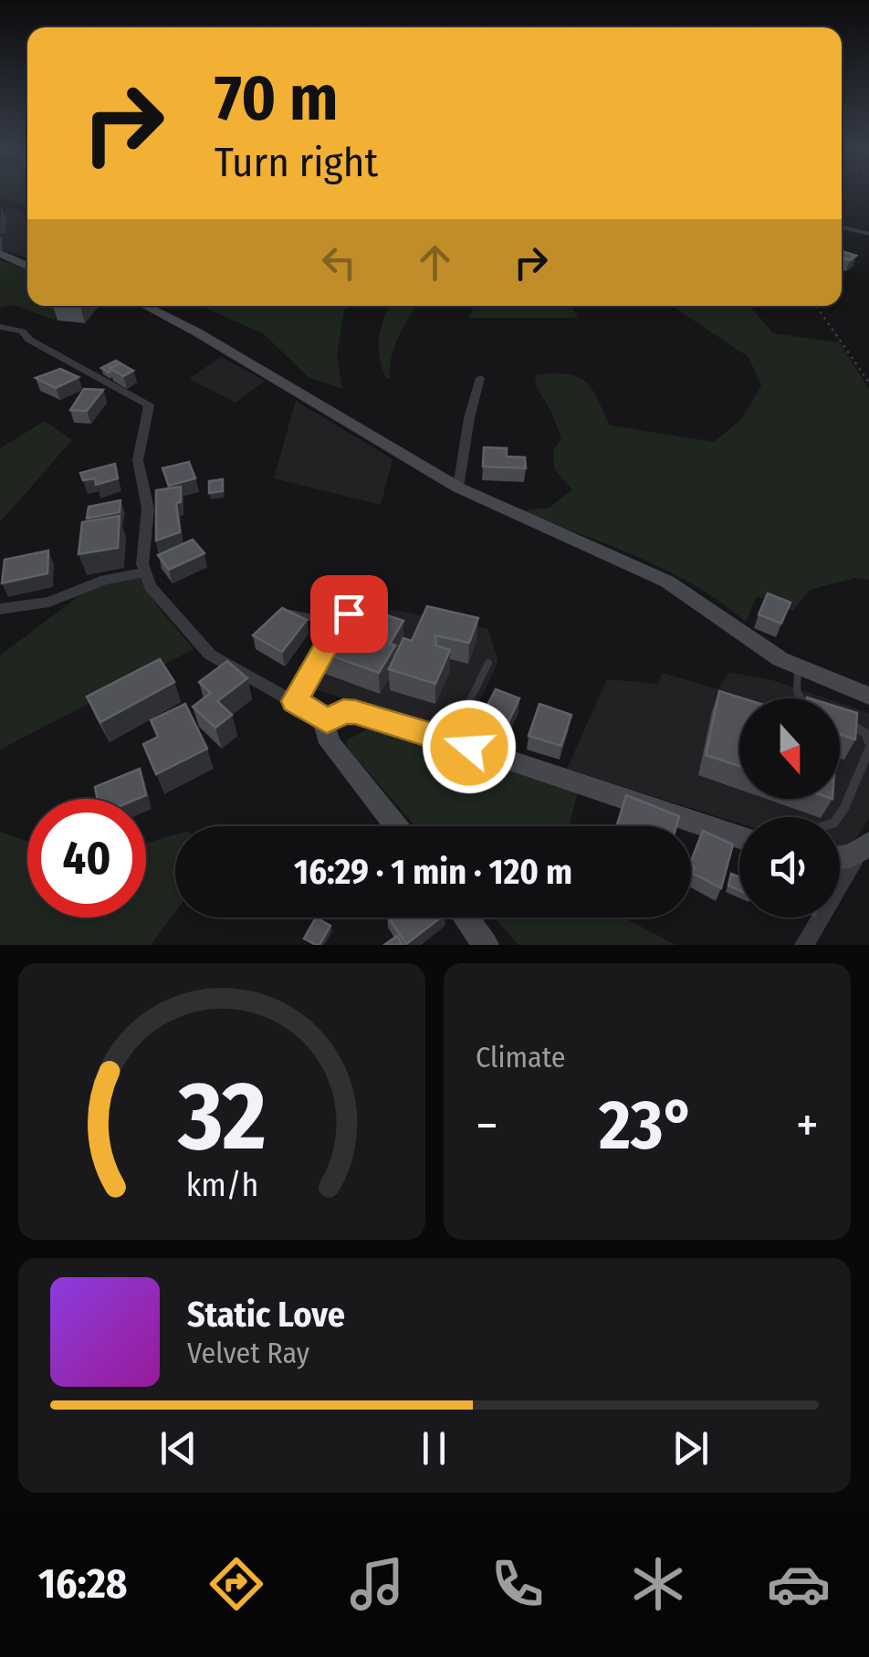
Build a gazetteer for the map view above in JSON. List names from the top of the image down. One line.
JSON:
{"north":"bottom","page":{"turn":["70 m","Turn right"],"limit":"40","trip":"16:29 · 1 min · 120 m","tile":"Climate","heat":["−","23°","+"],"song":["Static Love","Velvet Ray"],"tabs":"16:28","gauge":["32","km/h"]}}
